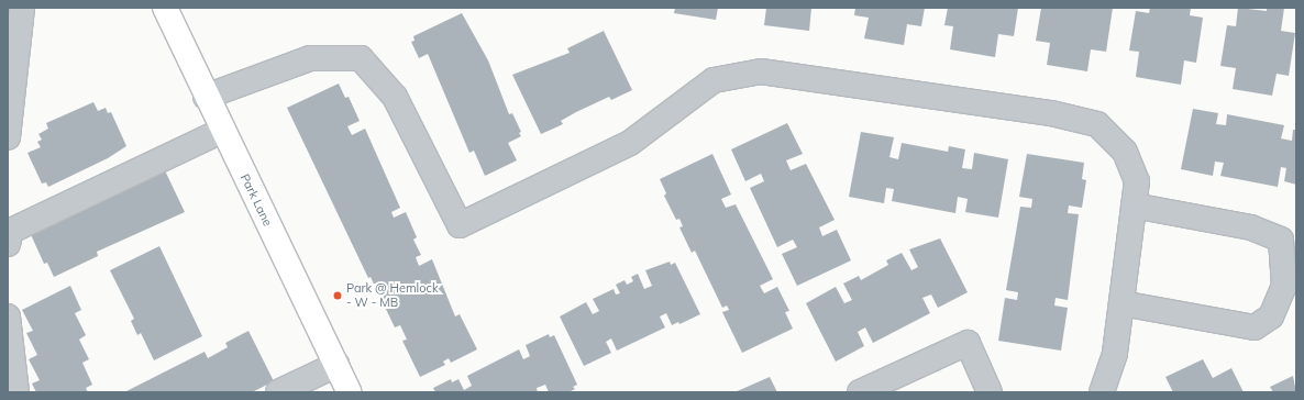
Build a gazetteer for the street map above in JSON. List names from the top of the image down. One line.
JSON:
{"streets":{"main road":["Park Lane"]},"places":["Park @ Hemlock - W - MB"]}
